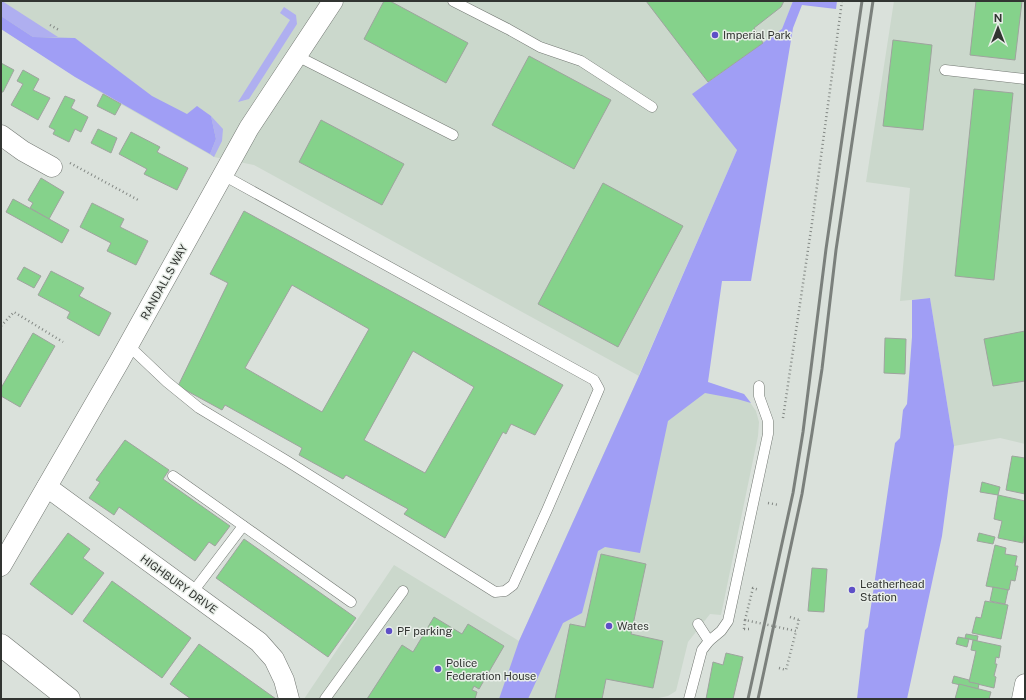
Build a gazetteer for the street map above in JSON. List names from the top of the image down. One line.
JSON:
{"streets":{"street":["RANDALLS WAY","HIGHBURY DRIVE"]},"crossings":[["RANDALLS WAY","HIGHBURY DRIVE"]],"places":["Imperial Park","Leatherhead Station","Wates","PF parking","Police Federation House"],"north":"top"}
